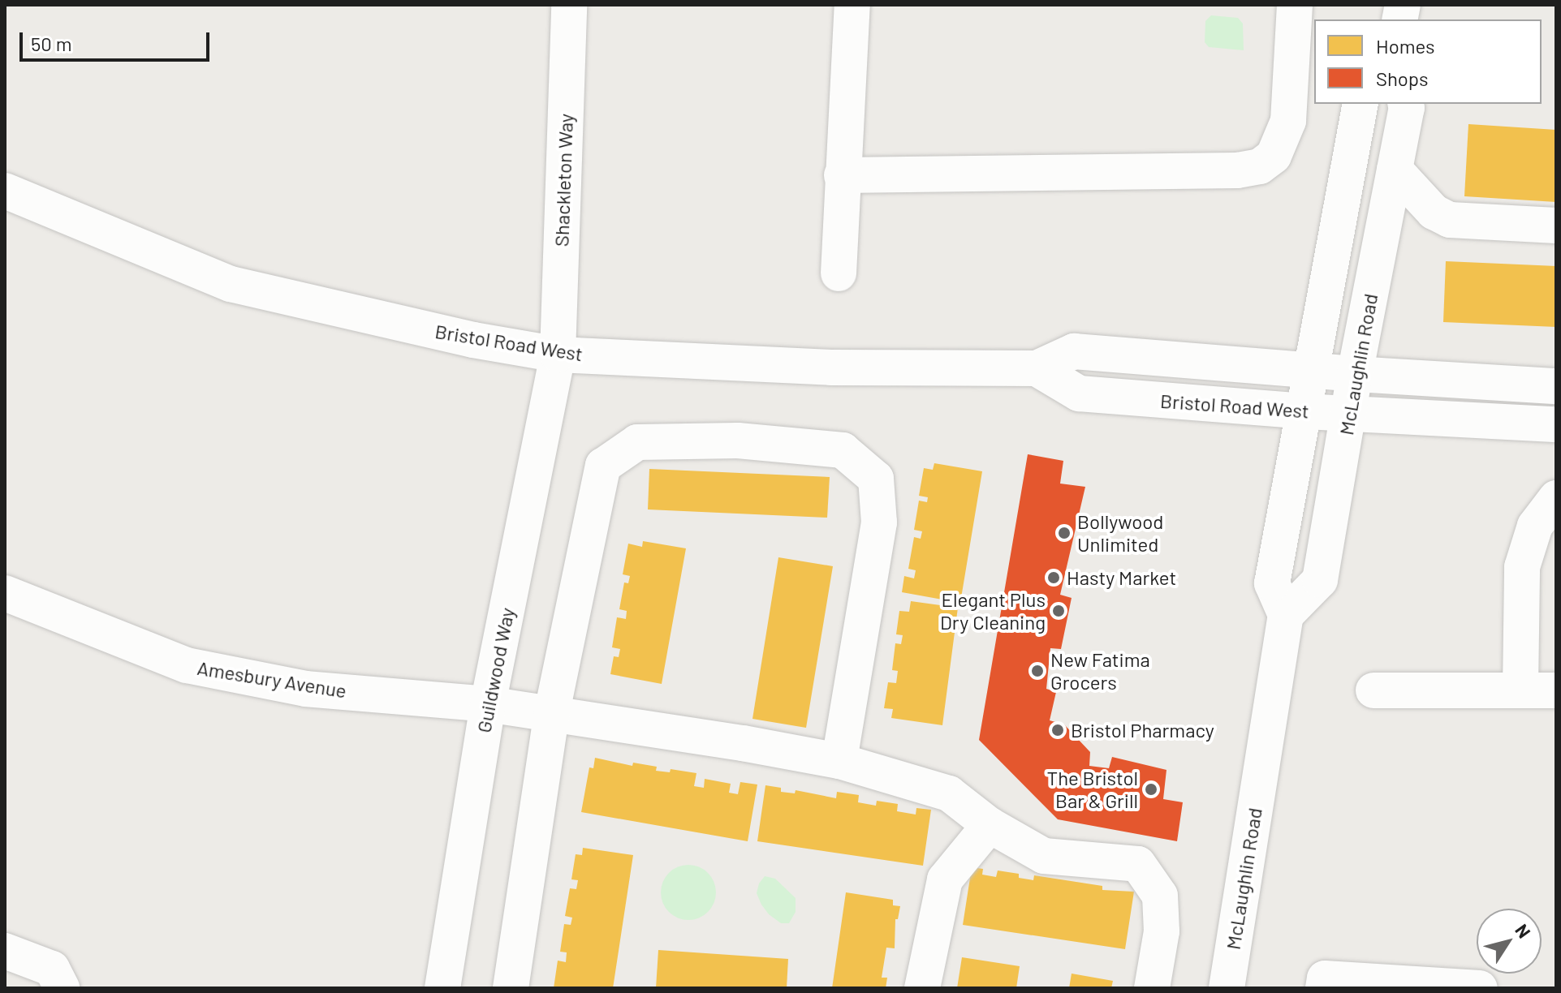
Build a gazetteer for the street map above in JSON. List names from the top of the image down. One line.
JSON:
{"streets":{"street":["Shackleton Way","Bristol Road West","McLaughlin Road","Guildwood Way","Amesbury Avenue"]},"crossings":[["Shackleton Way","Bristol Road West"],["Shackleton Way","Guildwood Way"],["Bristol Road West","McLaughlin Road"],["Bristol Road West","Guildwood Way"],["Guildwood Way","Amesbury Avenue"]],"places":["Bollywood Unlimited","Hasty Market","Elegant Plus Dry Cleaning","New Fatima Grocers","Bristol Pharmacy","The Bristol Bar & Grill"],"legend":["Homes","Shops"],"scale_bar":"50 m","north":"top right"}
